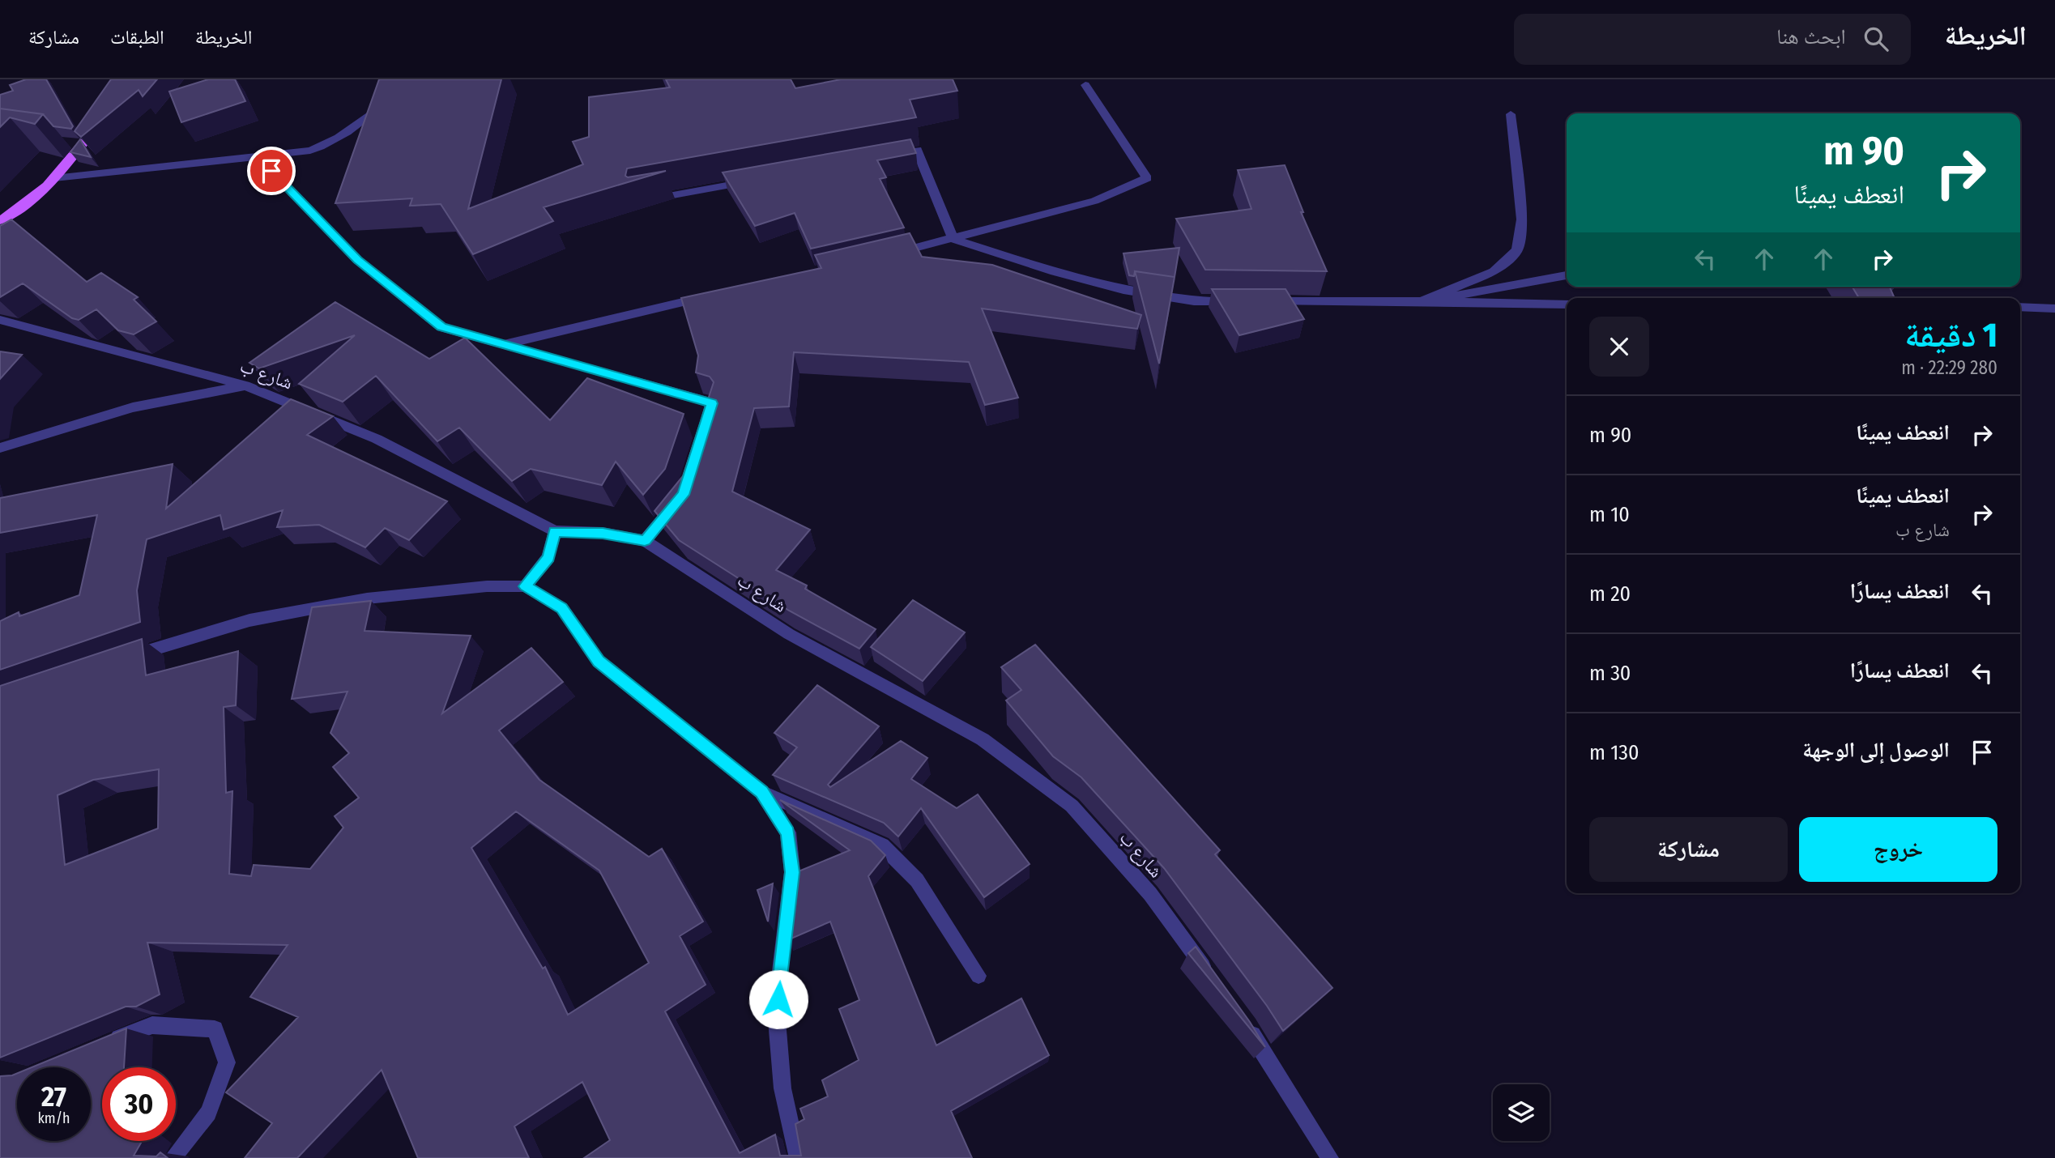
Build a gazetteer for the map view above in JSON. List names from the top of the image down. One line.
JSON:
{"streets":{"street":["شارع ب"]},"page":{"header":"الخريطة","search":"ابحث هنا","nav":["الخريطة","الطبقات","مشاركة"],"turn":["90 m","انعطف يمينًا"],"heading":["1 دقيقة","280 m · 22:29"],"list":[{"name":"انعطف يمينًا","value":"90 m"},{"name":"انعطف يمينًا","note":"شارع ب","value":"10 m"},{"name":"انعطف يسارًا","value":"20 m"},{"name":"انعطف يسارًا","value":"30 m"},{"name":"الوصول إلى الوجهة","value":"130 m"}],"buttons":["خروج","مشاركة"],"speed":"27 km/h","limit":"30"}}
